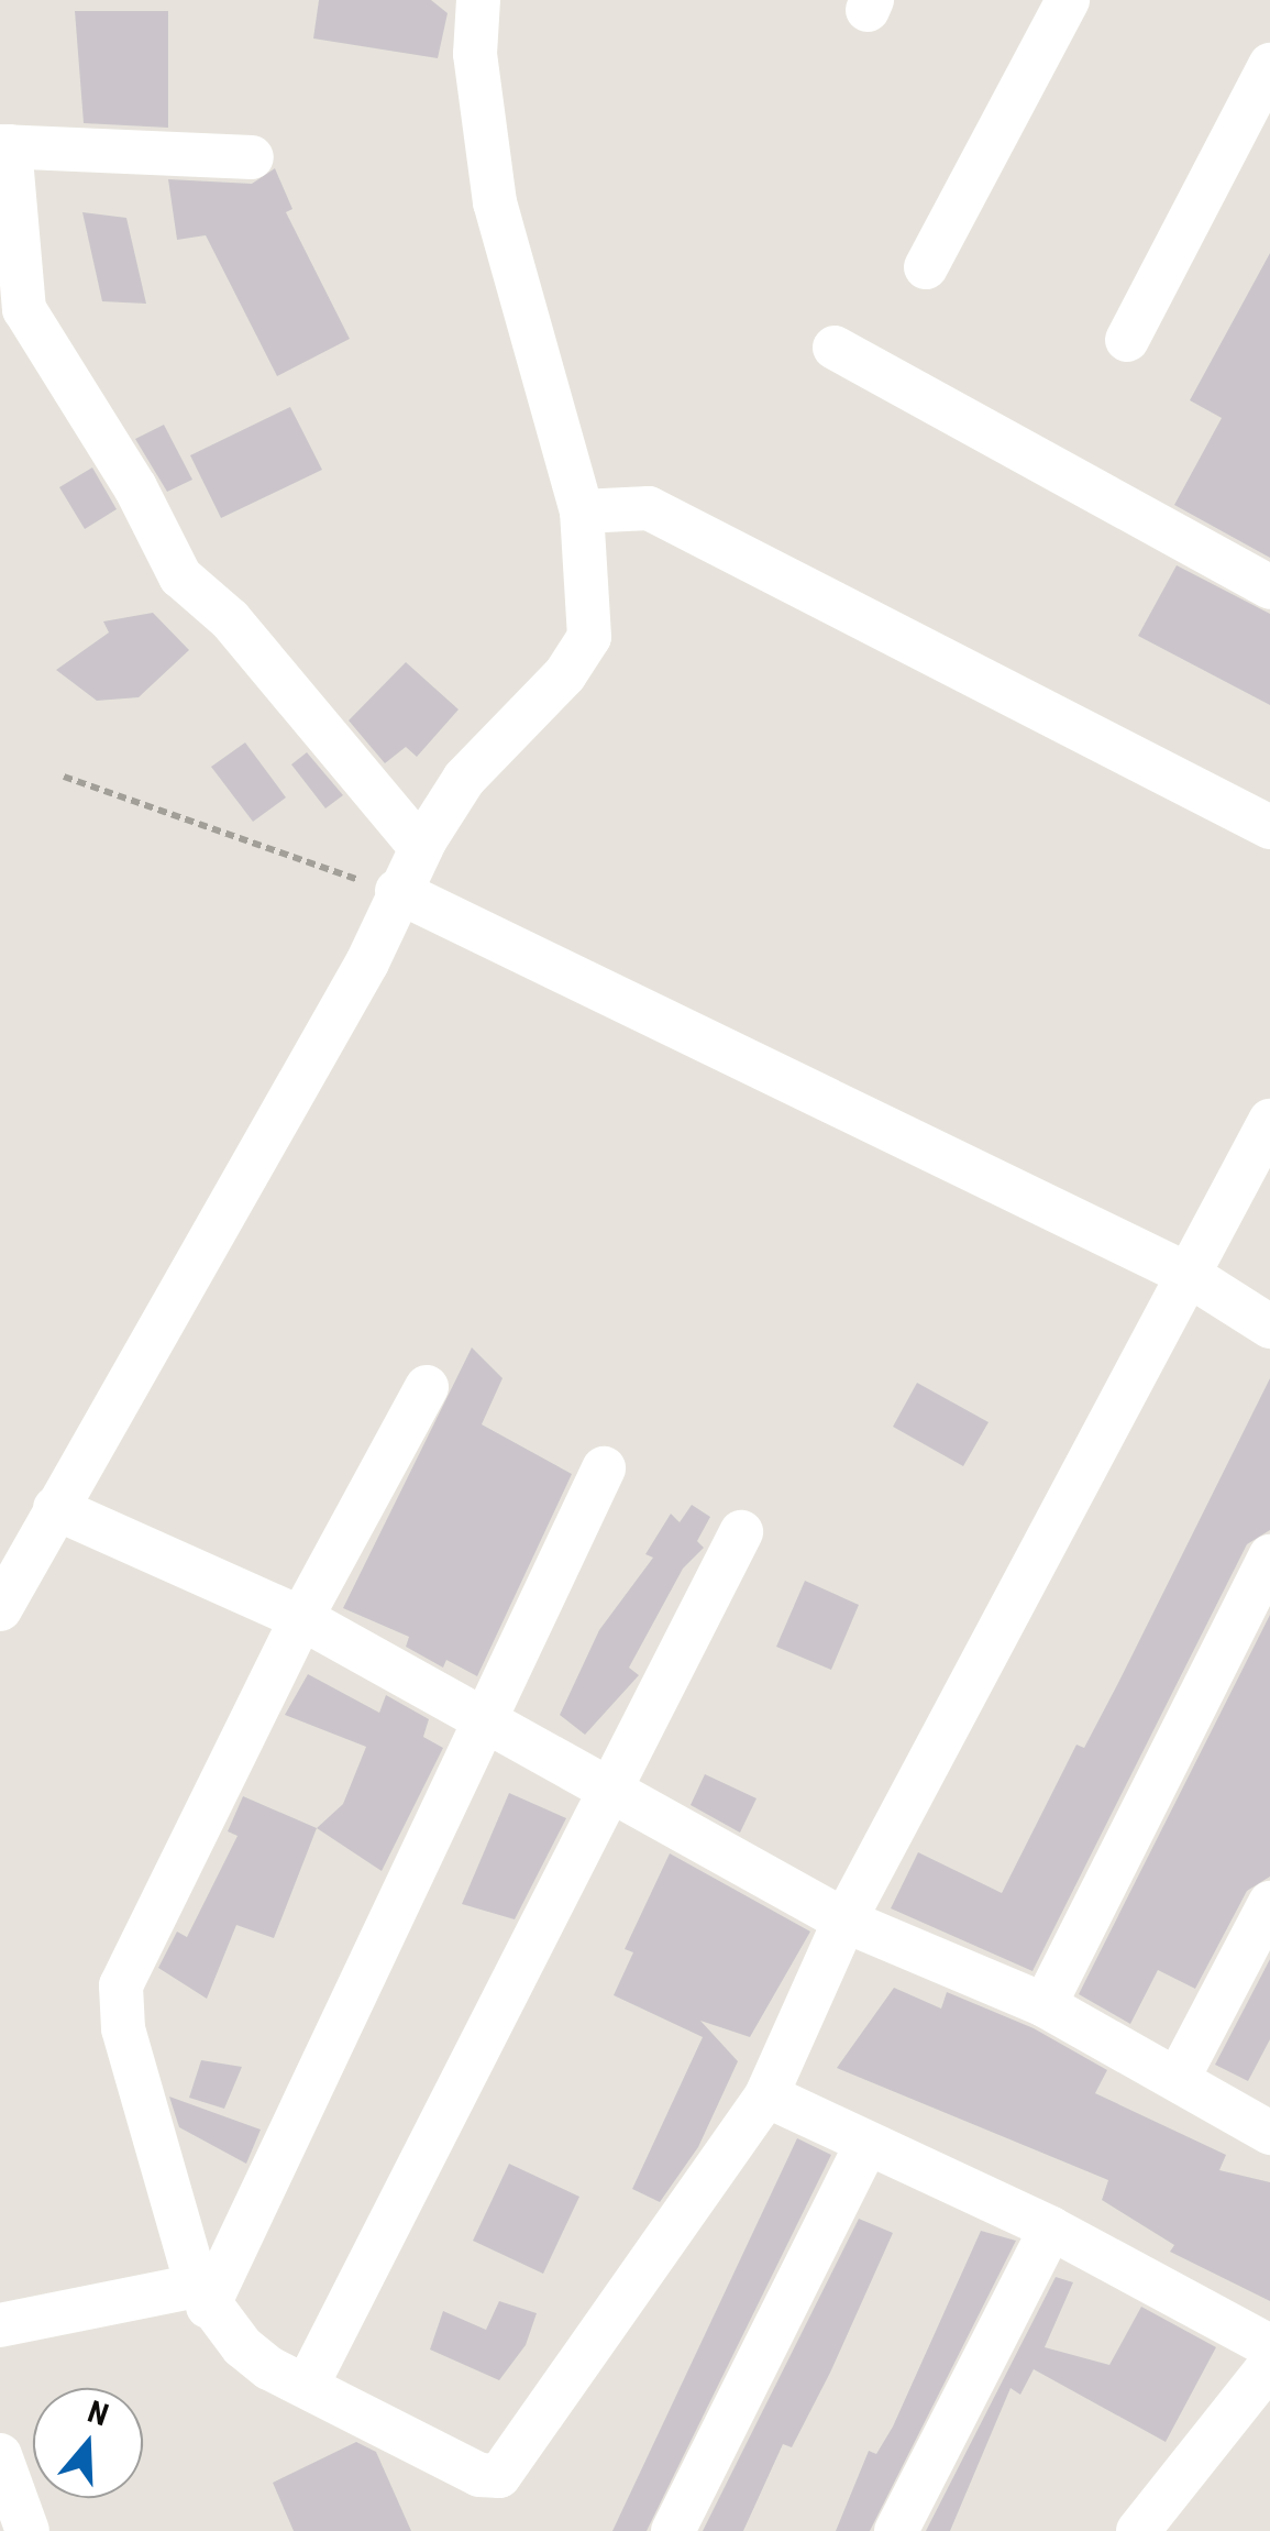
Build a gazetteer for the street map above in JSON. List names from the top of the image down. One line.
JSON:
{"north":"top"}
